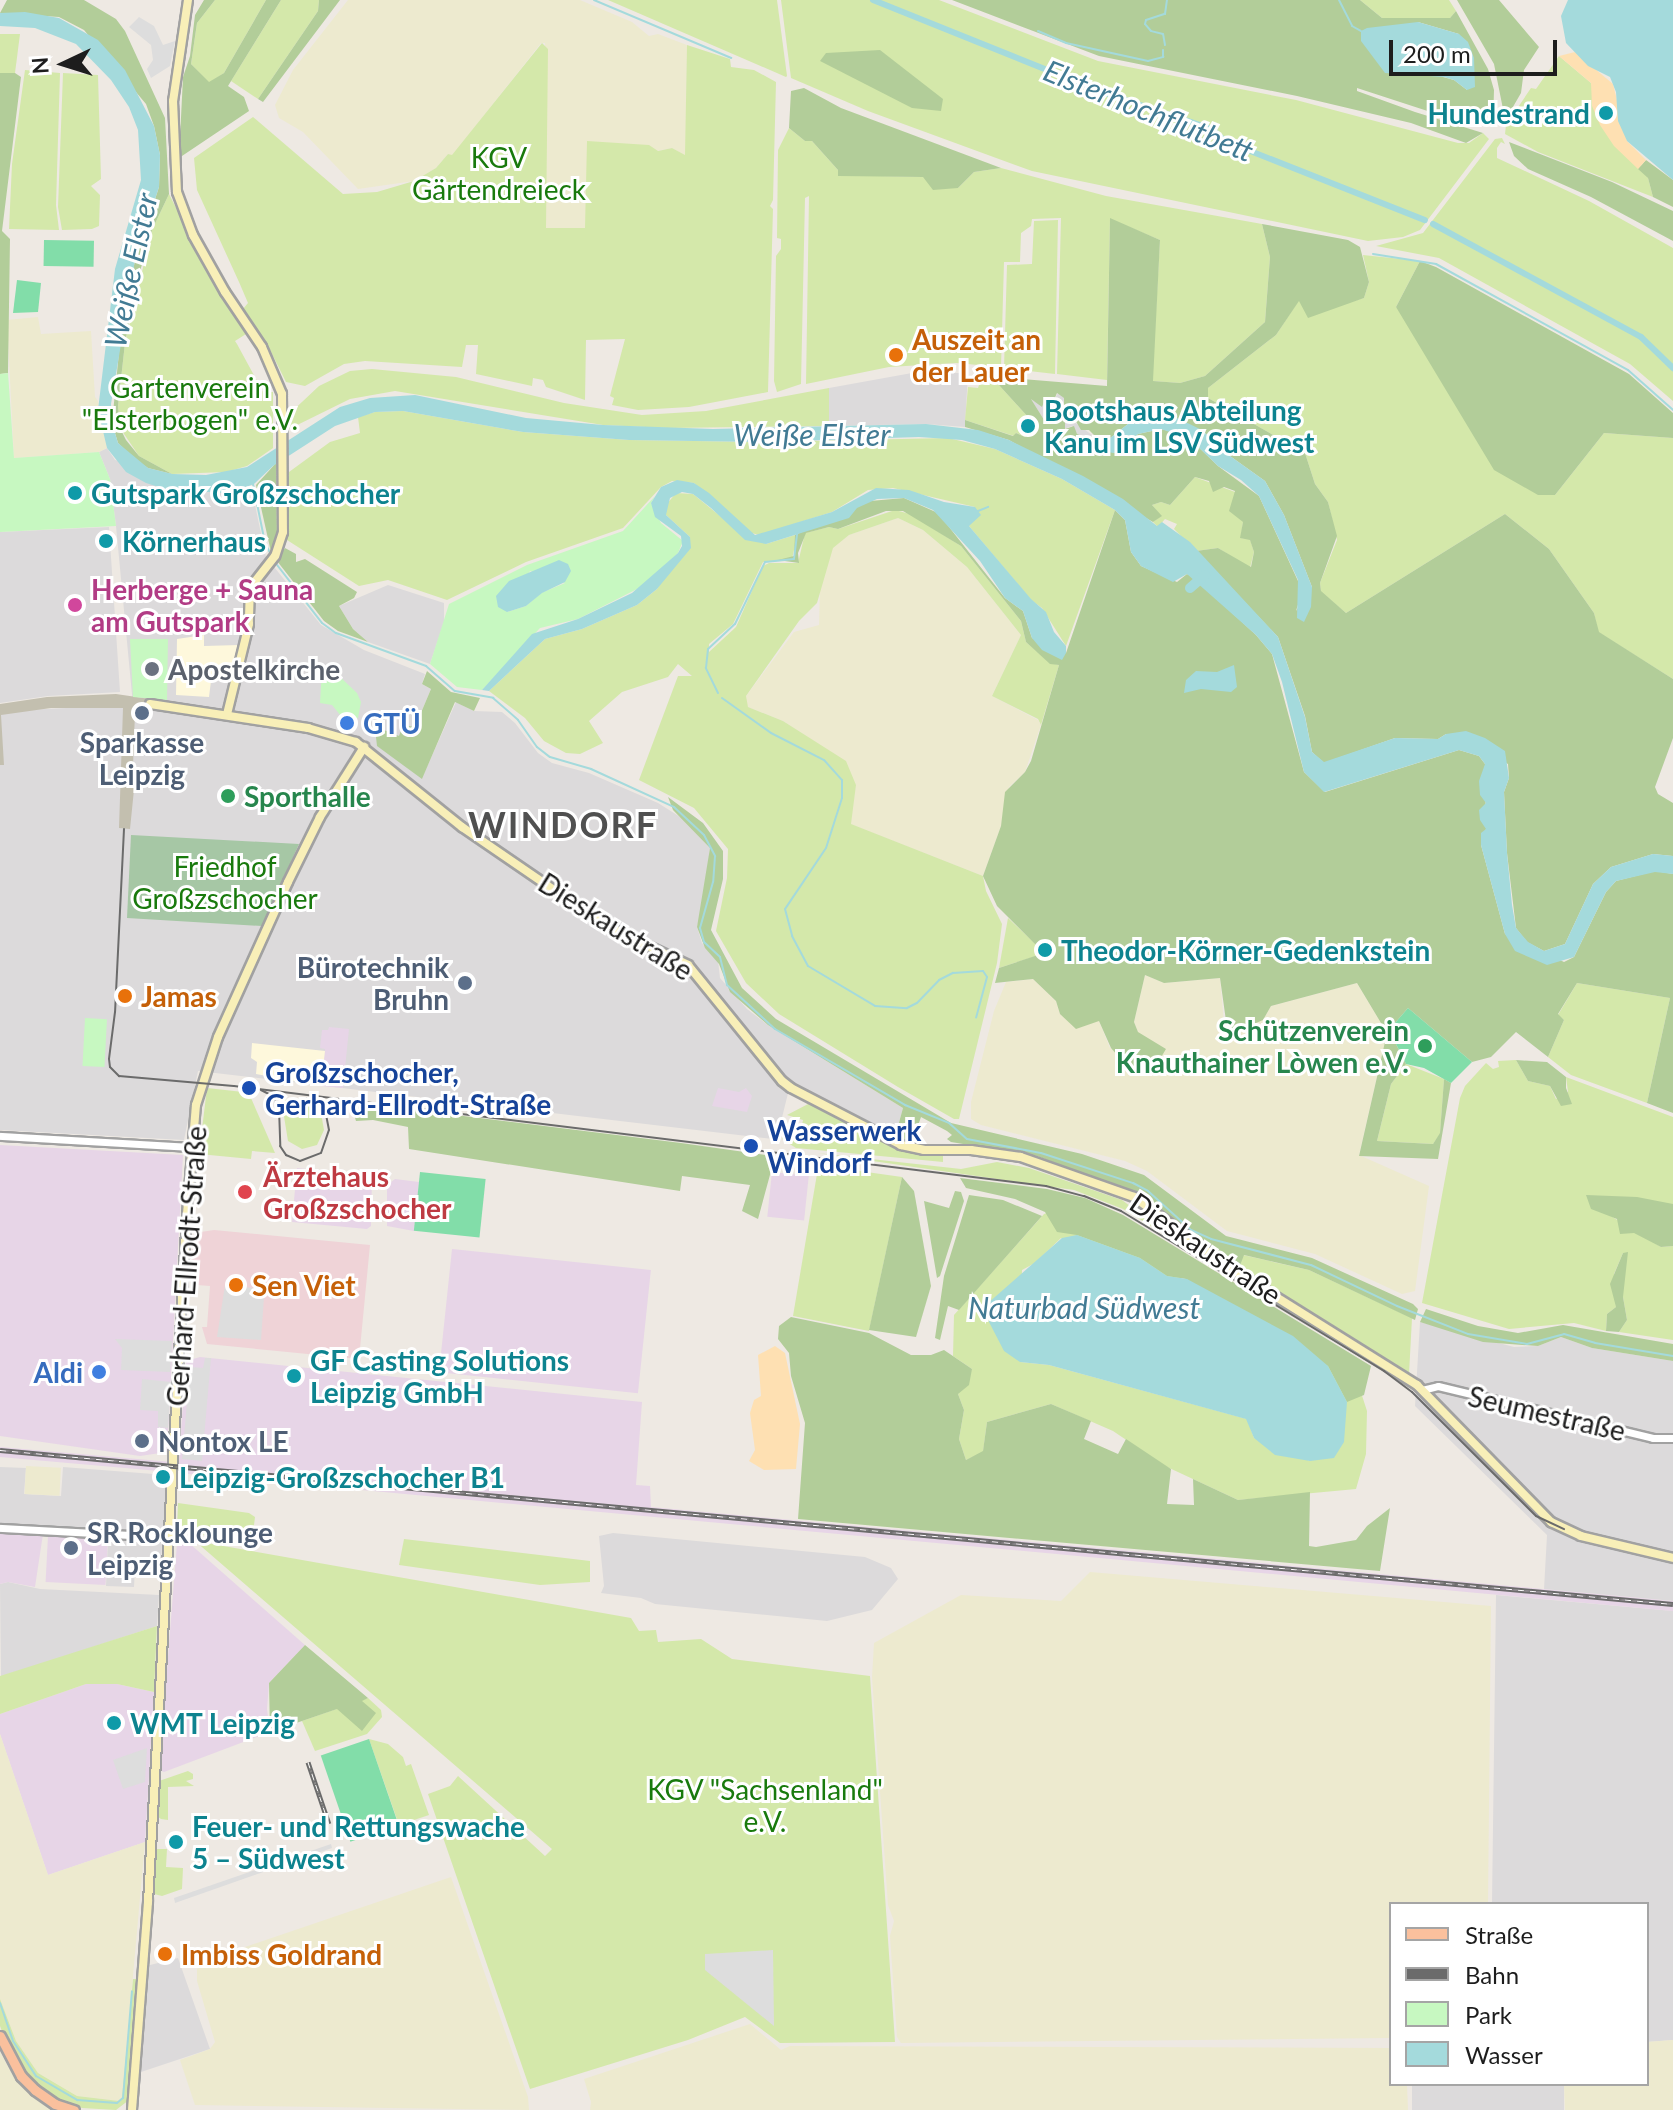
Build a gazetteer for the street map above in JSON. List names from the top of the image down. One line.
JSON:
{"streets":{"main road":["Dieskaustraße","Gerhard-Ellrodt-Straße"],"street":["Seumestraße"]},"crossings":[["Dieskaustraße","Gerhard-Ellrodt-Straße"],["Dieskaustraße","Seumestraße"]],"districts":["WINDORF"],"water":["Elsterhochflutbett","Weiße Elster","Naturbad Südwest"],"parks":["KGV Gärtendreieck","Gartenverein \"Elsterbogen\" e.V.","Friedhof Großzschocher","KGV \"Sachsenland\" e.V."],"places":["Hundestrand","Auszeit an der Lauer","Bootshaus Abteilung Kanu im LSV Südwest","Gutspark Großzschocher","Körnerhaus","Herberge + Sauna am Gutspark","Apostelkirche","Sparkasse Leipzig","GTÜ","Sporthalle","Theodor-Körner-Gedenkstein","Bürotechnik Bruhn","Jamas","Schützenverein Knauthainer Lòwen e.V.","Großzschocher, Gerhard-Ellrodt-Straße","Wasserwerk Windorf","Ärztehaus Großzschocher","Sen Viet","Aldi","GF Casting Solutions Leipzig GmbH","Nontox LE","Leipzig-Großzschocher B1","SR Rocklounge Leipzig","WMT Leipzig","Feuer- und Rettungswache 5 – Südwest","Imbiss Goldrand"],"legend":["Straße","Bahn","Park","Wasser"],"scale_bar":"200 m","north":"left"}
